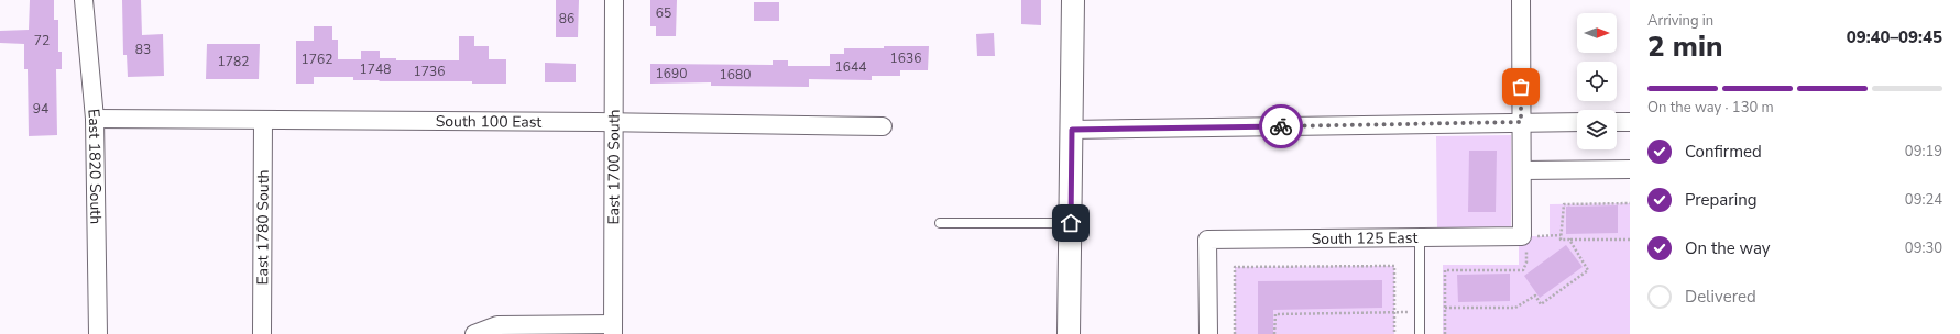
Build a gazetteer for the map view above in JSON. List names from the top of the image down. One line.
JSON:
{"streets":{"street":["South 100 East","East 1820 South","East 1700 South","East 1780 South","South 125 East"]},"crossings":[["South 100 East","East 1820 South"],["South 100 East","East 1700 South"],["South 100 East","East 1780 South"]],"house_numbers":["65","86","72","83","1636","1762","1782","1644","1748","1736","1690","1680","94"],"north":"right","page":{"heading":["2 min","Arriving in","09:40–09:45"],"bar":"On the way · 130 m","list":[["Confirmed","09:19"],["Preparing","09:24"],["On the way","09:30"],"Delivered"]}}
